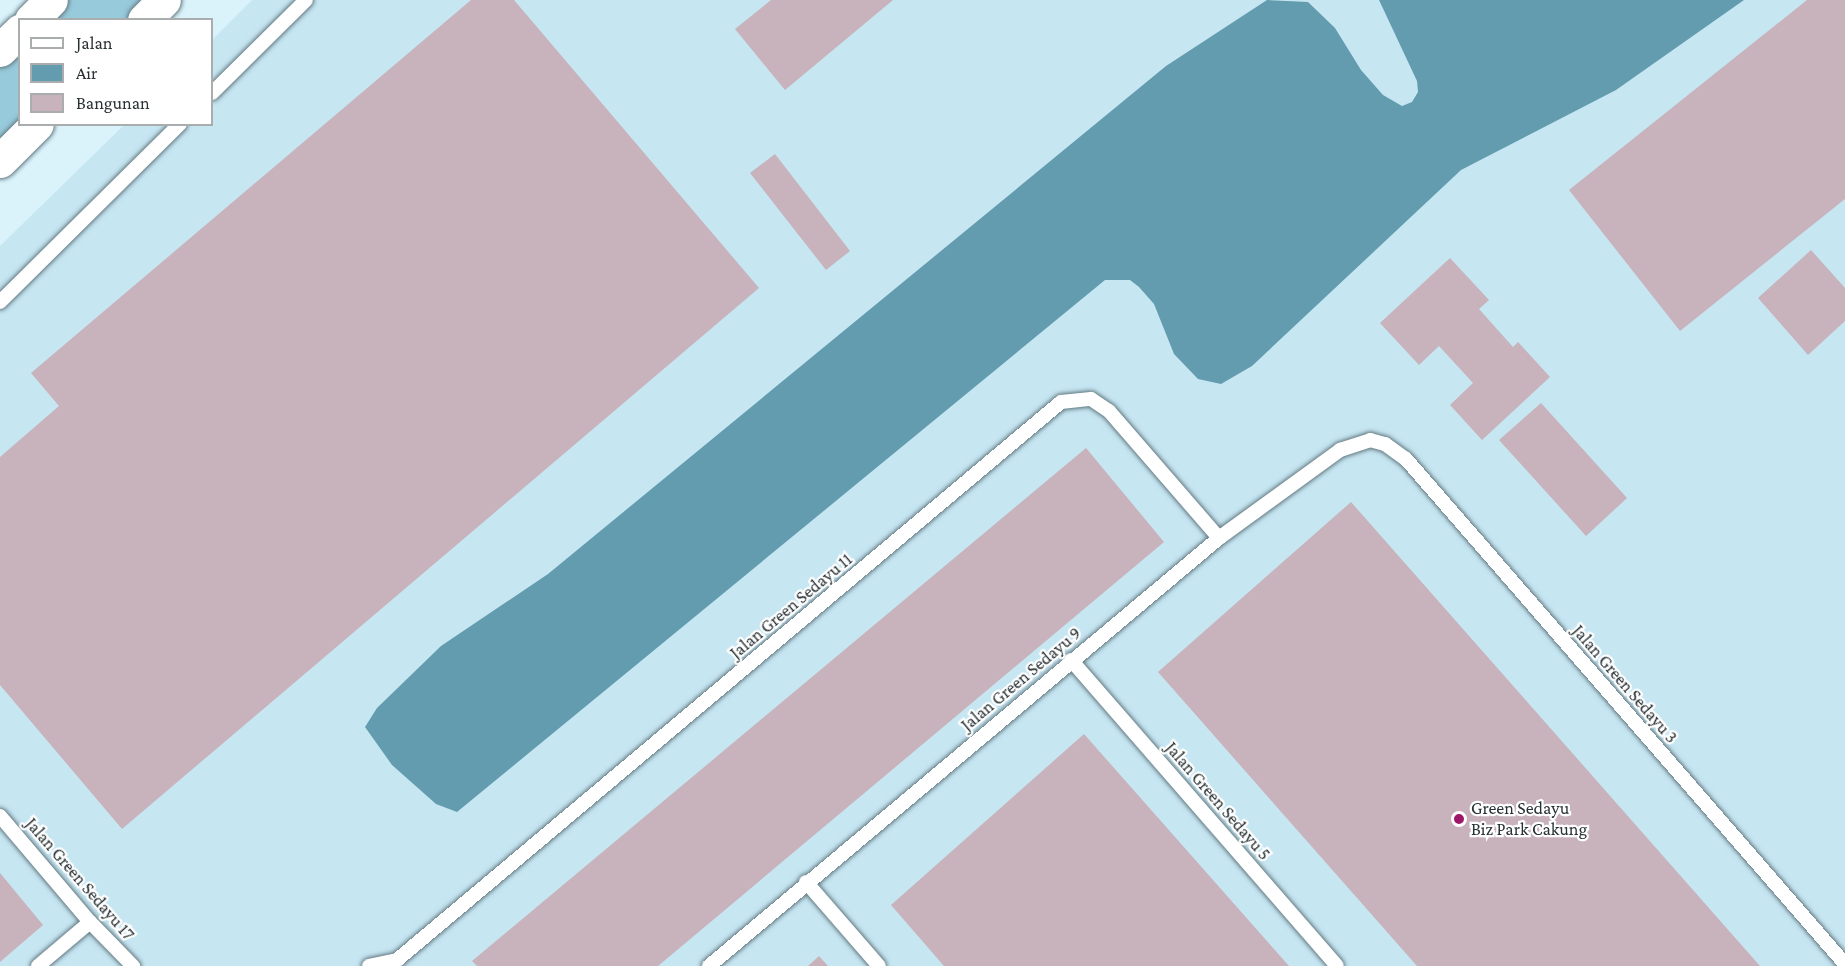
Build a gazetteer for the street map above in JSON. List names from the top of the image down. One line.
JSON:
{"streets":{"lane":["Jalan Green Sedayu 11","Jalan Green Sedayu 9","Jalan Green Sedayu 3","Jalan Green Sedayu 5","Jalan Green Sedayu 17"]},"crossings":[["Jalan Green Sedayu 11","Jalan Green Sedayu 9"],["Jalan Green Sedayu 9","Jalan Green Sedayu 3"],["Jalan Green Sedayu 9","Jalan Green Sedayu 5"]],"places":["Green Sedayu Biz Park Cakung"],"legend":["Jalan","Air","Bangunan"]}
